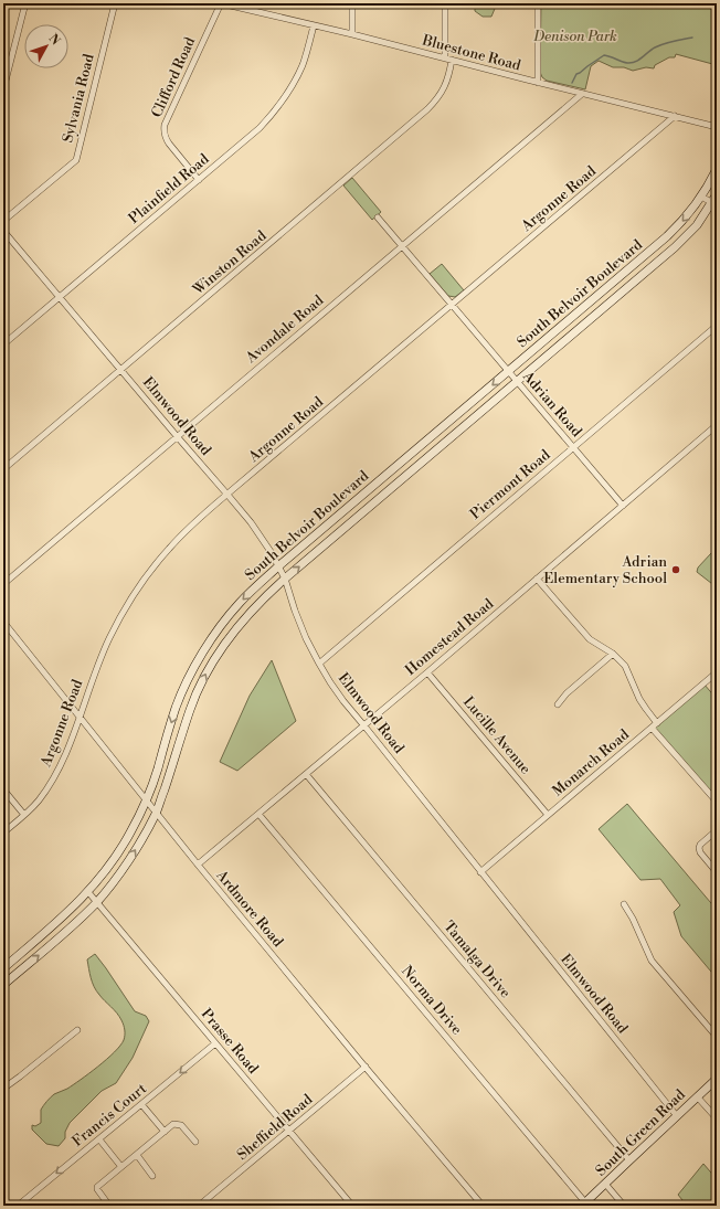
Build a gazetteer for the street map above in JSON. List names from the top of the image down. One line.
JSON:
{"streets":{"street":["Bluestone Road","Clifford Road","Sylvania Road","Plainfield Road","Argonne Road","Winston Road","South Belvoir Boulevard","Avondale Road","Adrian Road","Elmwood Road","Piermont Road","Homestead Road","Lucille Avenue","Monarch Road","Ardmore Road","Tamalga Drive","Norma Drive","Prasse Road","Francis Court","Sheffield Road","South Green Road"]},"crossings":[["Bluestone Road","Clifford Road"],["Bluestone Road","Plainfield Road"],["Bluestone Road","Argonne Road"],["Bluestone Road","Winston Road"],["Bluestone Road","Avondale Road"],["Clifford Road","Plainfield Road"],["Plainfield Road","Elmwood Road"],["Argonne Road","Adrian Road"],["Argonne Road","Elmwood Road"],["Argonne Road","Ardmore Road"],["Winston Road","Elmwood Road"],["South Belvoir Boulevard","Adrian Road"],["South Belvoir Boulevard","Elmwood Road"],["South Belvoir Boulevard","Ardmore Road"],["South Belvoir Boulevard","Prasse Road"],["Avondale Road","Adrian Road"],["Avondale Road","Elmwood Road"],["Adrian Road","Piermont Road"],["Adrian Road","Homestead Road"],["Elmwood Road","Piermont Road"],["Elmwood Road","Homestead Road"],["Elmwood Road","Monarch Road"],["Elmwood Road","South Green Road"],["Homestead Road","Lucille Avenue"],["Homestead Road","Ardmore Road"],["Homestead Road","Tamalga Drive"],["Homestead Road","Norma Drive"],["Lucille Avenue","Monarch Road"],["Ardmore Road","Sheffield Road"],["Tamalga Drive","South Green Road"],["Norma Drive","South Green Road"],["Prasse Road","Francis Court"],["Prasse Road","Sheffield Road"]],"one_way":["Francis Court"],"parks":["Denison Park"],"places":["Adrian Elementary School"],"north":"top right"}
